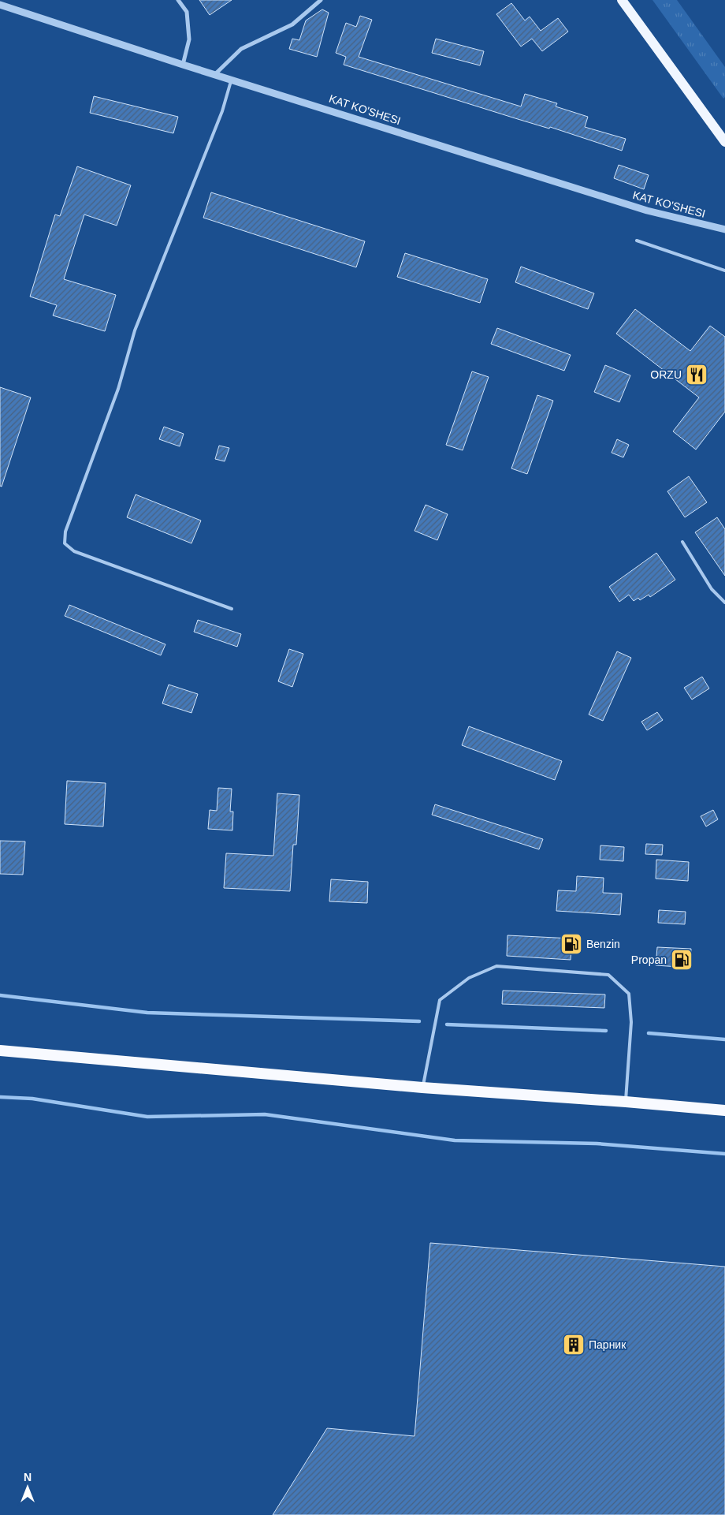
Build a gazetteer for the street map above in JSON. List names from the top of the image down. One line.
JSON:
{"streets":{"street":["KAT KO'SHESI"]},"places":{"restaurant":["ORZU"],"fuel station":["Benzin","Propan"],"building":["Парник"]},"north":"top"}
